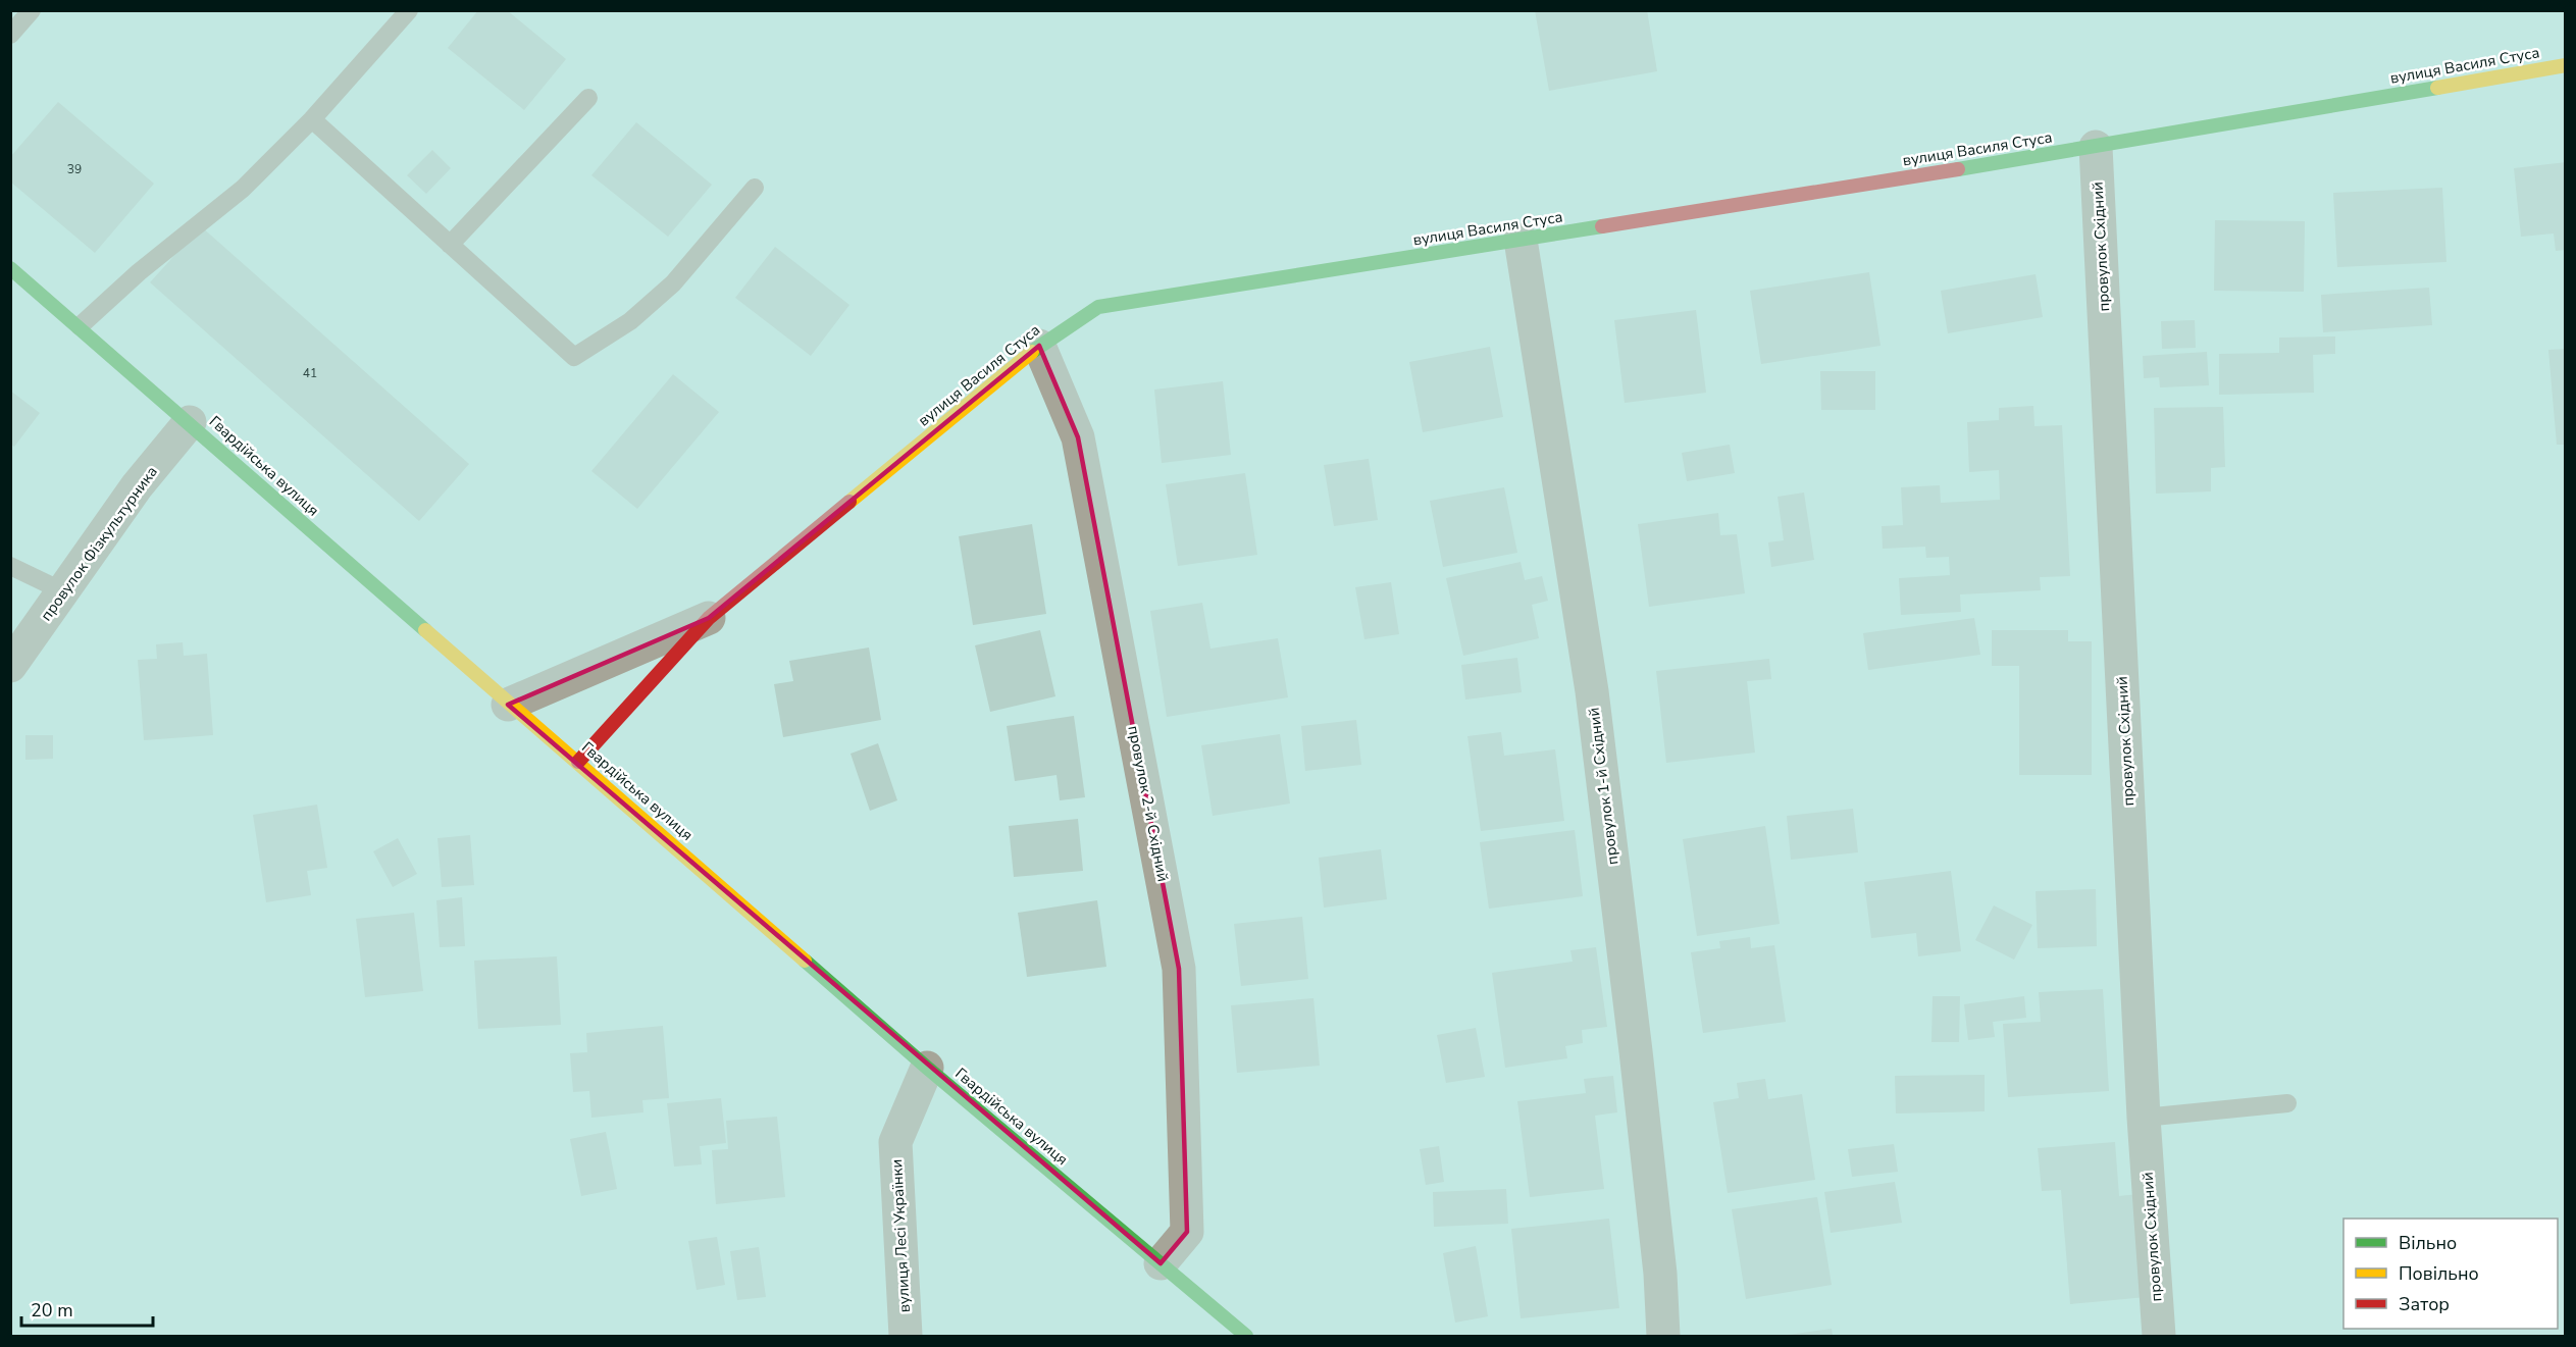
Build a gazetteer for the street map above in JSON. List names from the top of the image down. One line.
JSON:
{"streets":{"street":["вулиця Василя Стуса","провулок Східний","Гвардійська вулиця","провулок Фізкультурника","провулок 1-й Східний","провулок 2-й Східний","вулиця Лесі Українки"]},"crossings":[["вулиця Василя Стуса","провулок Східний"],["вулиця Василя Стуса","Гвардійська вулиця"],["вулиця Василя Стуса","провулок 1-й Східний"],["вулиця Василя Стуса","провулок 2-й Східний"],["Гвардійська вулиця","провулок Фізкультурника"],["Гвардійська вулиця","провулок 2-й Східний"],["Гвардійська вулиця","вулиця Лесі Українки"]],"house_numbers":["39","41"],"legend":["Вільно","Повільно","Затор"],"scale_bar":"20 m"}
